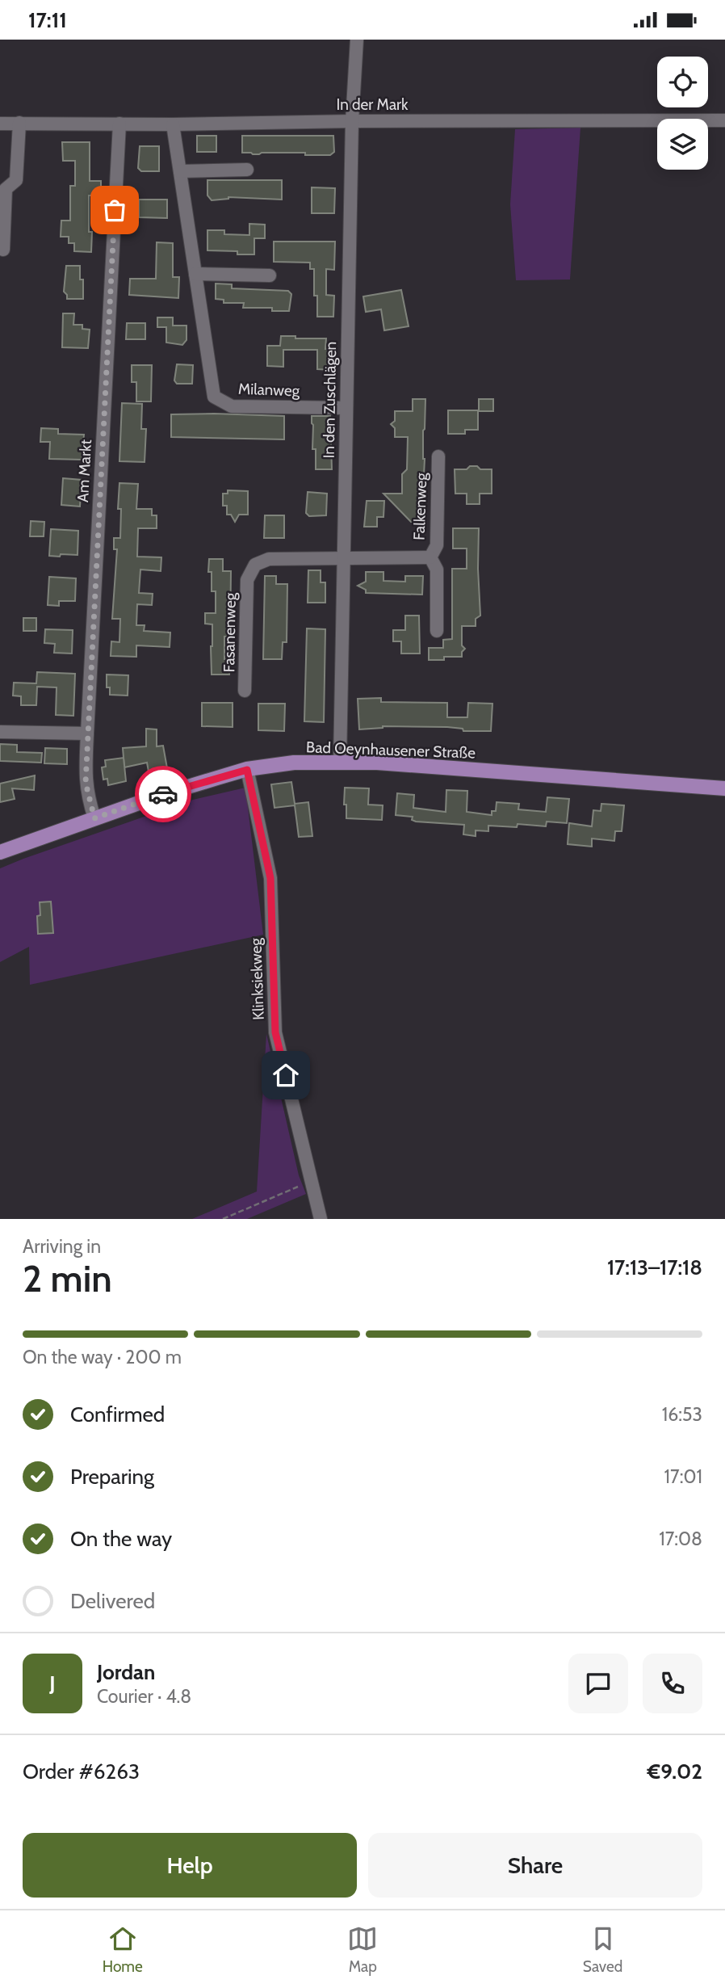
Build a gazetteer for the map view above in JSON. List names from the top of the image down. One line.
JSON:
{"streets":{"main road":["Bad Oeynhausener Straße"],"street":["In der Mark","Milanweg","In den Zuschlägen","Am Markt","Falkenweg","Fasanenweg","Klinksiekweg"]},"crossings":[["In der Mark","Milanweg"],["In der Mark","In den Zuschlägen"],["In der Mark","Am Markt"],["Milanweg","In den Zuschlägen"],["In den Zuschlägen","Falkenweg"],["In den Zuschlägen","Fasanenweg"],["In den Zuschlägen","Bad Oeynhausener Straße"],["Am Markt","Bad Oeynhausener Straße"],["Falkenweg","Fasanenweg"],["Bad Oeynhausener Straße","Klinksiekweg"]],"page":{"status":"17:11","heading":["2 min","Arriving in","17:13–17:18"],"panel":["Jordan","Courier · 4.8","Order #6263","€9.02"],"bar":"On the way · 200 m","list":[["Confirmed","16:53"],["Preparing","17:01"],["On the way","17:08"],"Delivered"],"round":"J","buttons":["Help","Share"],"tabs":["Home","Map","Saved"]}}
